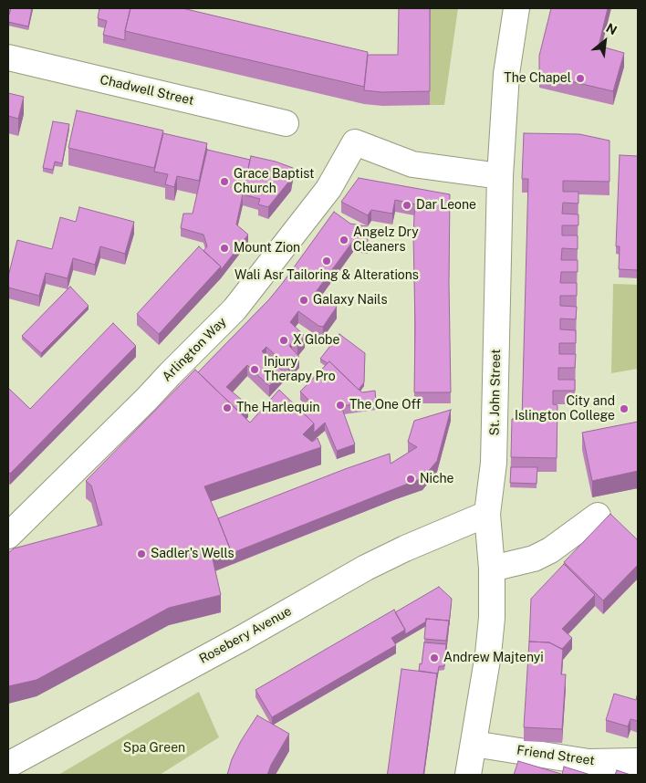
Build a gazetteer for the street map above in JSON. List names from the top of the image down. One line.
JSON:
{"streets":{"main road":["Chadwell Street","Arlington Way","St. John Street","Rosebery Avenue","Friend Street"]},"crossings":[["Arlington Way","St. John Street"],["St. John Street","Rosebery Avenue"],["St. John Street","Friend Street"]],"parks":["Spa Green"],"places":["The Chapel","Grace Baptist Church","Dar Leone","Angelz Dry Cleaners","Mount Zion","Wali Asr Tailoring & Alterations","Galaxy Nails","X Globe","Injury Therapy Pro","The One Off","The Harlequin","City and Islington College","Niche","Sadler's Wells","Andrew Majtenyi"],"north":"top right"}
